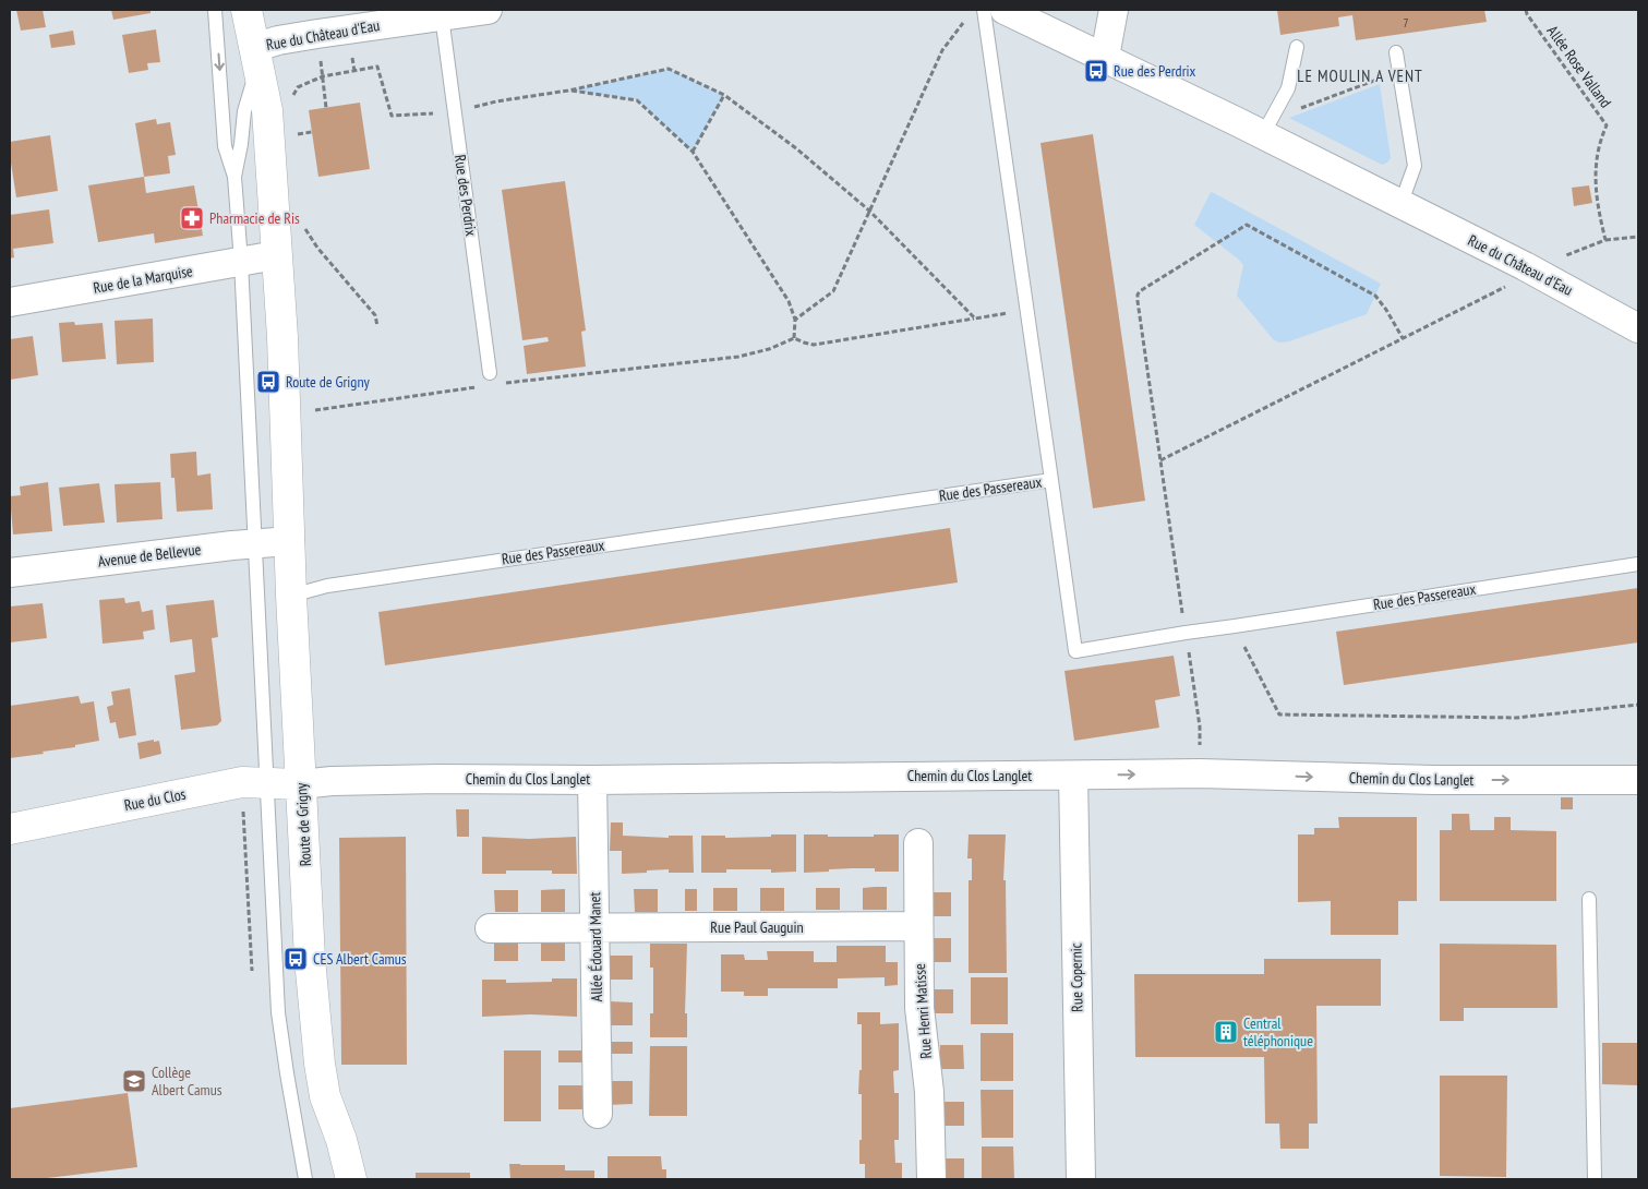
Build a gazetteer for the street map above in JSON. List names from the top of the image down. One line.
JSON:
{"streets":{"street":["Rue du Château d'Eau","Rue de la Marquise","Avenue de Bellevue","Chemin du Clos Langlet","Rue du Clos","Route de Grigny","Rue Paul Gauguin","Allée Édouard Manet","Rue Copernic","Rue Henri Matisse"],"lane":["Rue des Perdrix","Rue des Passereaux"],"path":["Allée Rose Valland"]},"crossings":[["Rue du Château d'Eau","Rue des Perdrix"],["Rue du Château d'Eau","Route de Grigny"],["Rue de la Marquise","Route de Grigny"],["Rue des Passereaux","Route de Grigny"],["Avenue de Bellevue","Route de Grigny"],["Chemin du Clos Langlet","Rue du Clos"],["Chemin du Clos Langlet","Route de Grigny"],["Chemin du Clos Langlet","Allée Édouard Manet"],["Chemin du Clos Langlet","Rue Copernic"],["Rue du Clos","Route de Grigny"],["Rue Paul Gauguin","Allée Édouard Manet"],["Rue Paul Gauguin","Rue Henri Matisse"]],"one_way":["Chemin du Clos Langlet"],"districts":["LE MOULIN A VENT"],"places":{"bus stop":["Rue des Perdrix","Route de Grigny","CES Albert Camus"],"pharmacy":["Pharmacie de Ris"],"building":["Central téléphonique"],"school or university":["Collège Albert Camus"]},"house_numbers":["7"]}
